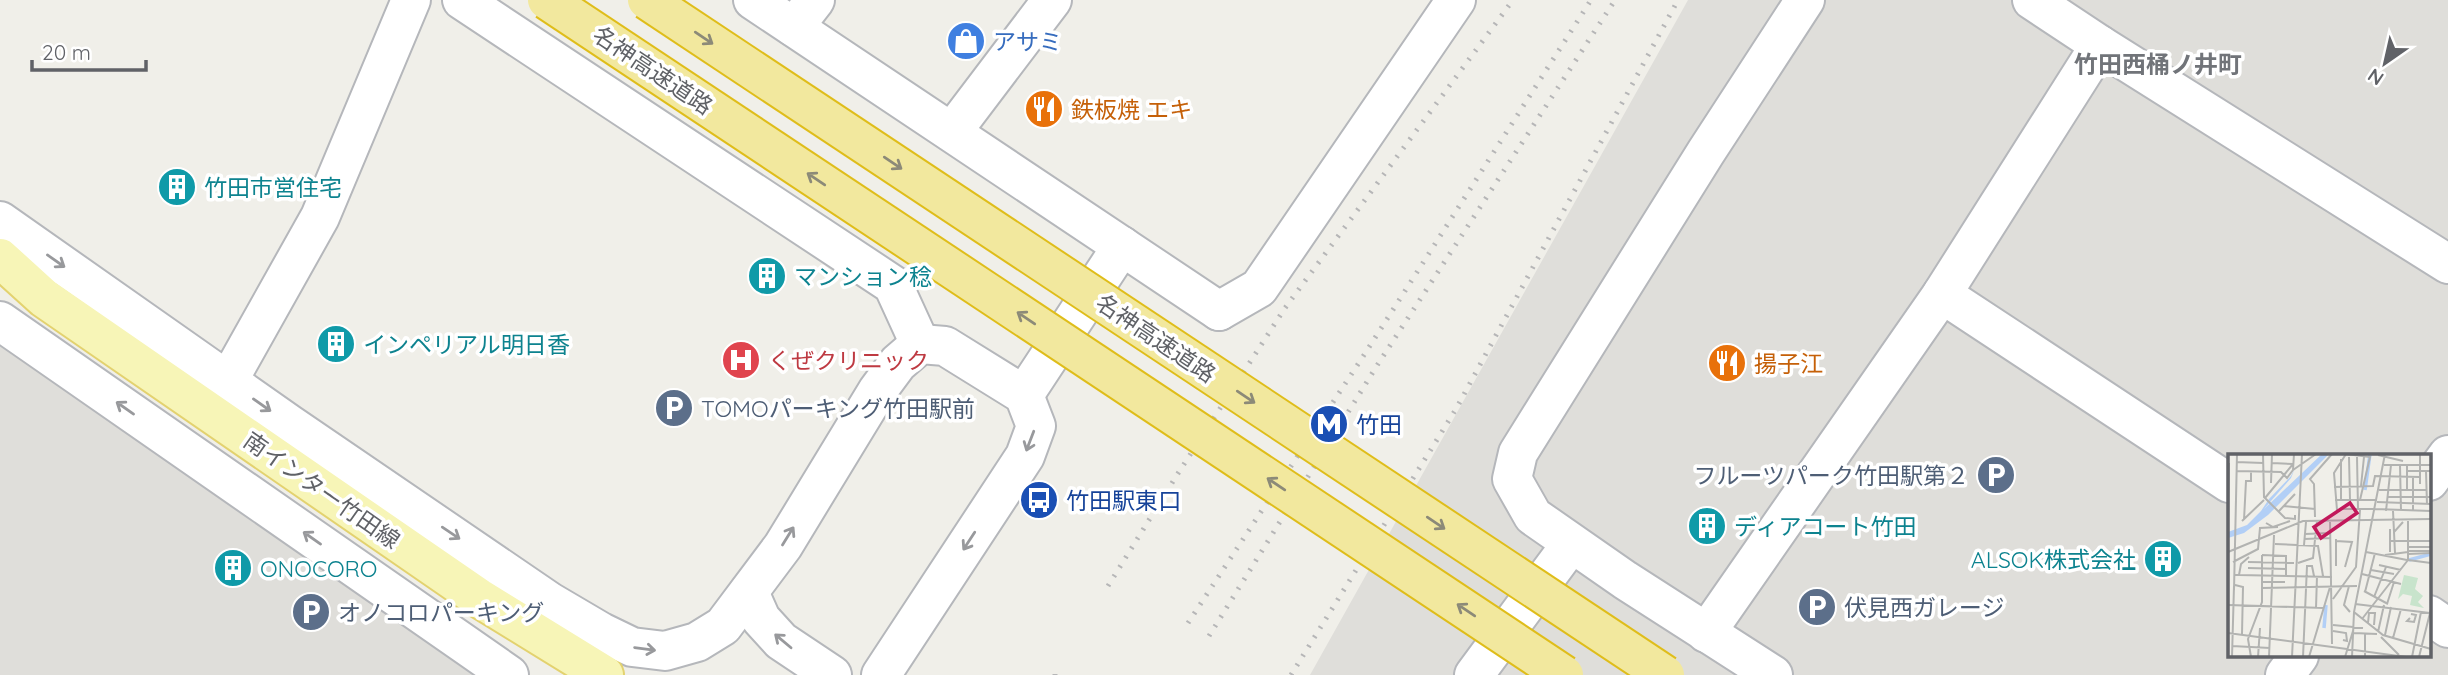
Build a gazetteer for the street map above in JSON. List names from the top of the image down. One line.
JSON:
{"streets":{"highway":["名神高速道路"],"main road":["南インター竹田線"]},"districts":["竹田西桶ノ井町"],"places":{"shop":["アサミ"],"restaurant":["鉄板焼 エキ","揚子江"],"building":["竹田市営住宅","マンション稔","インペリアル明日香","ディアコート竹田","ALSOK株式会社","ONOCORO"],"hospital":["くぜクリニック"],"parking":["TOMOパーキング竹田駅前","フルーツパーク竹田駅第２","伏見西ガレージ","オノコロパーキング"],"metro station":["竹田"],"bus stop":["竹田駅東口"]},"scale_bar":"20 m","north":"bottom left"}
